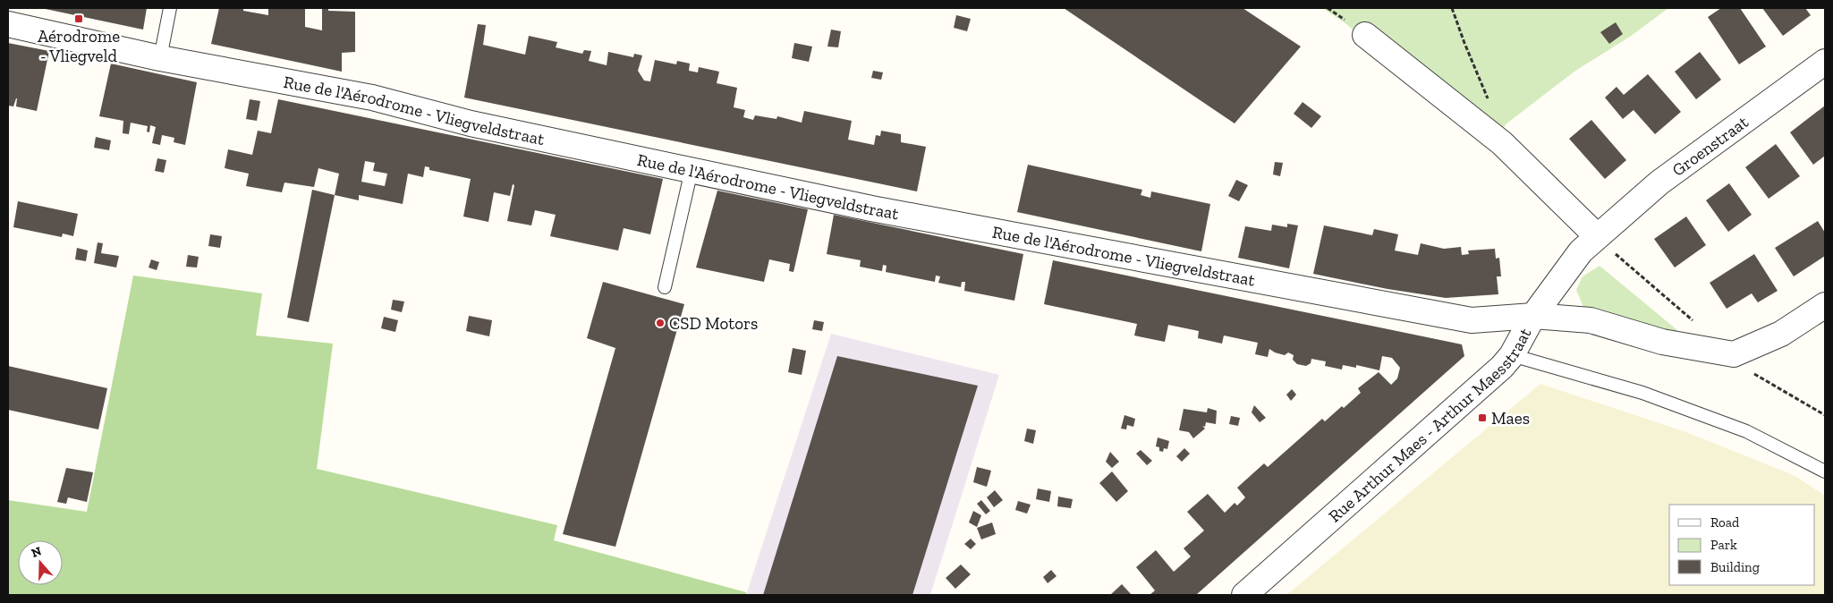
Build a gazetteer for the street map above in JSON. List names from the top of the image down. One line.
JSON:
{"streets":{"street":["Rue de l'Aérodrome - Vliegveldstraat","Groenstraat","Rue Arthur Maes - Arthur Maesstraat"]},"crossings":[["Rue de l'Aérodrome - Vliegveldstraat","Rue Arthur Maes - Arthur Maesstraat"],["Groenstraat","Rue Arthur Maes - Arthur Maesstraat"]],"places":{"transit":["Aérodrome - Vliegveld","Maes"],"other":["CSD Motors"]},"legend":["Road","Park","Building"],"north":"top"}
